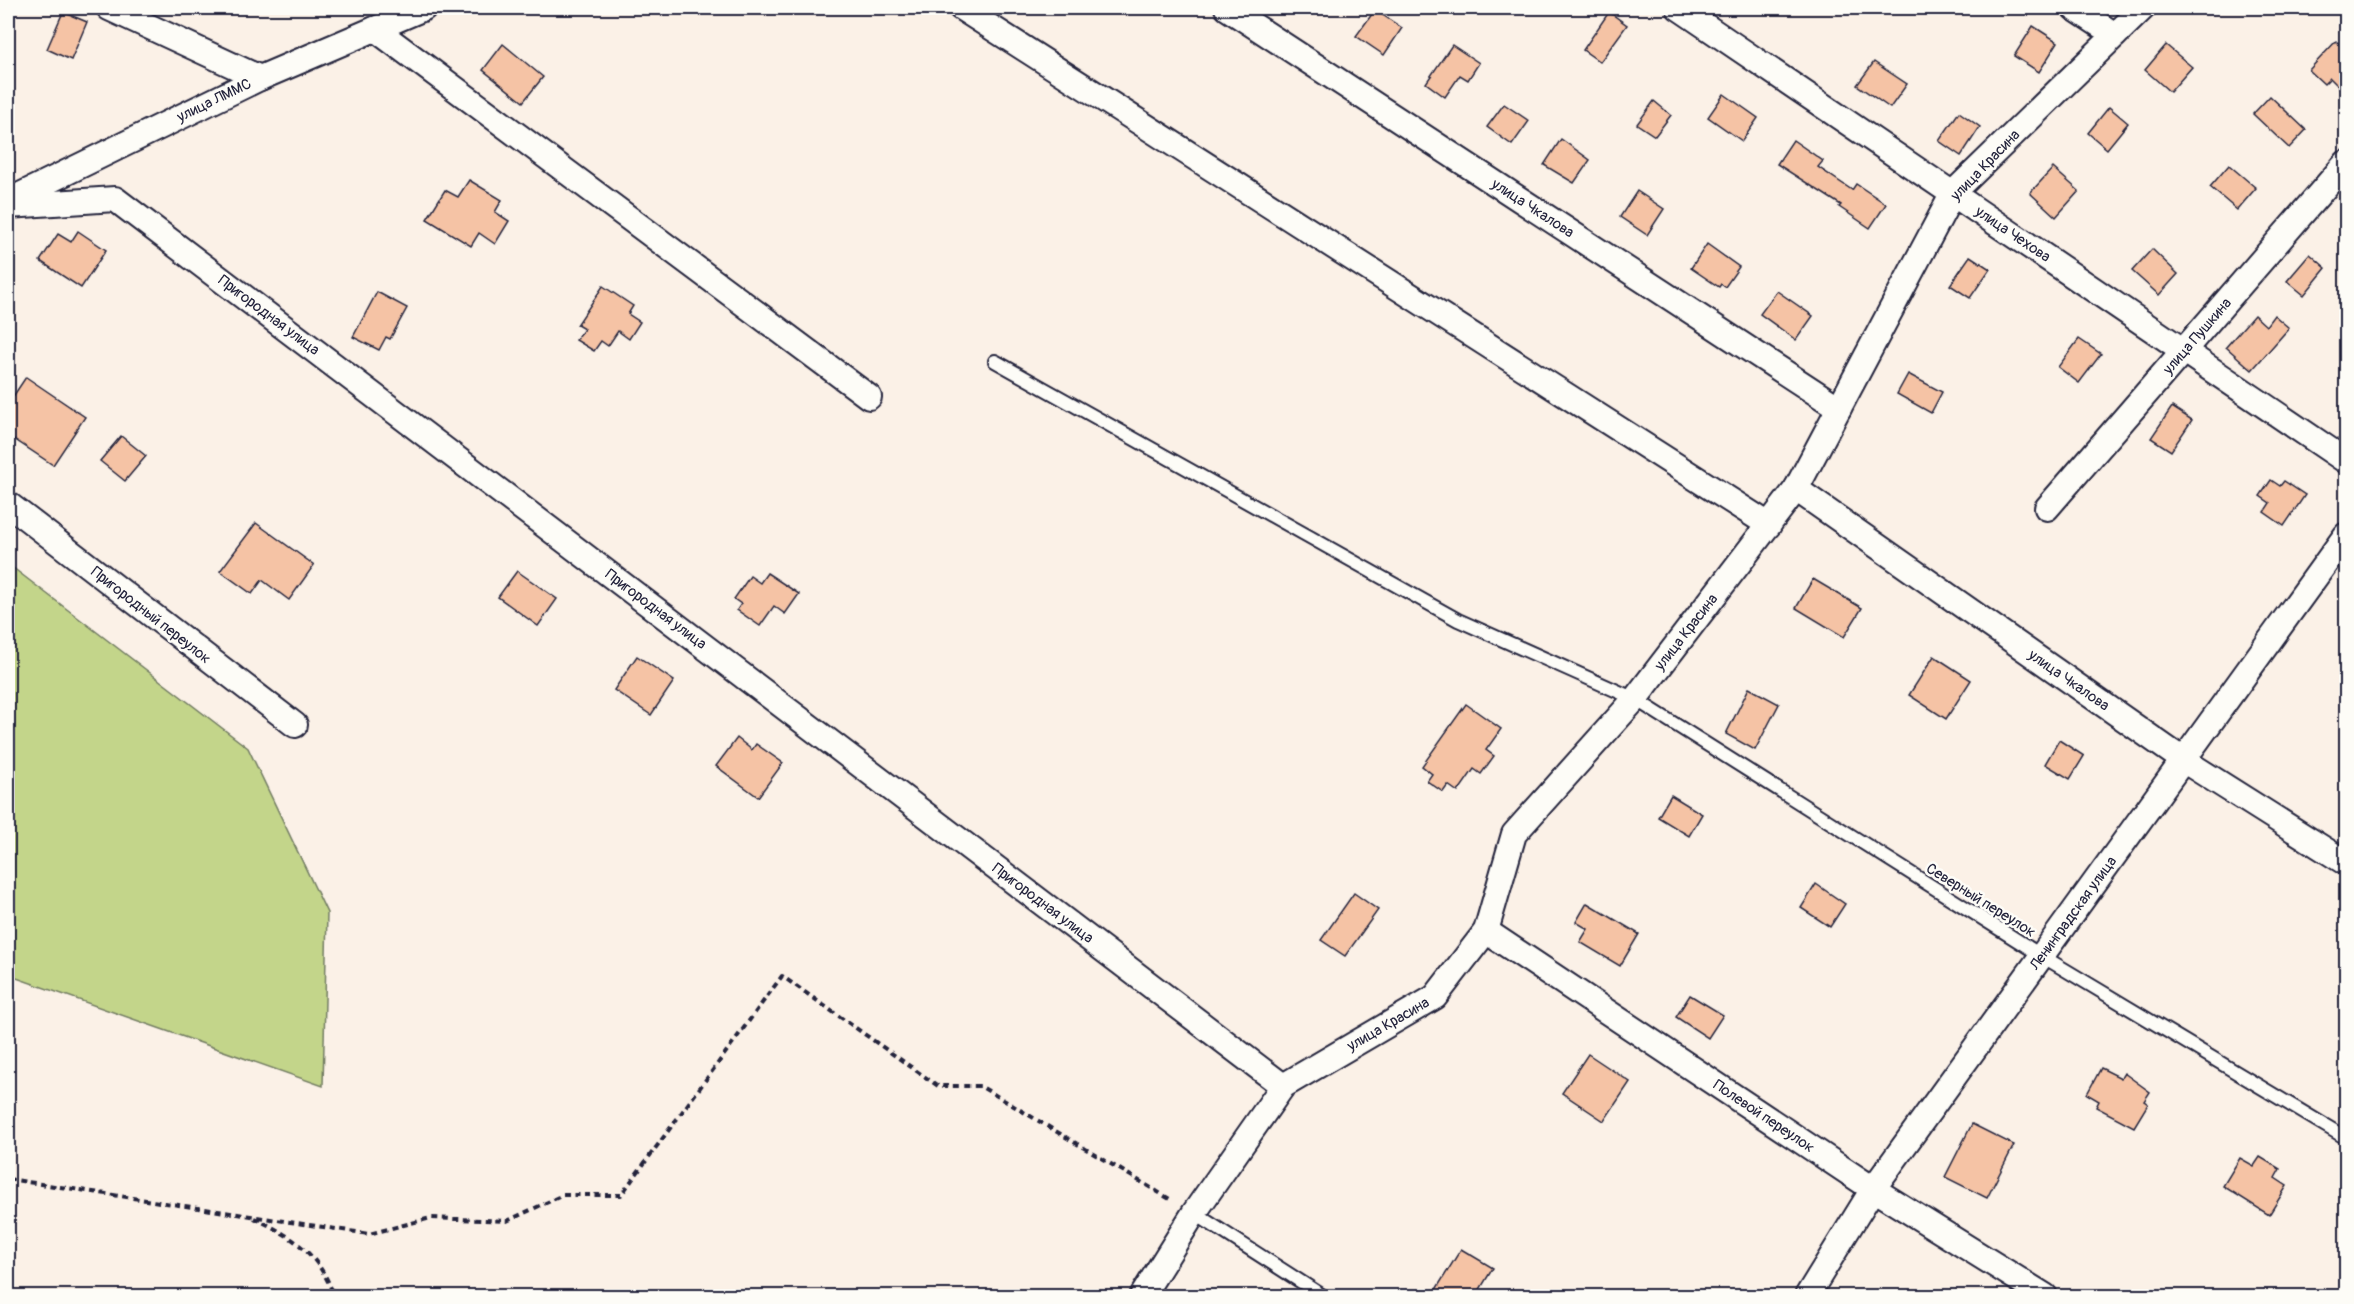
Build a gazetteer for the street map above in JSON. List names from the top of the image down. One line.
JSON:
{"streets":{"street":["улица ЛММС","улица Красина","улица Чкалова","улица Чехова","Пригородная улица","улица Пушкина","Пригородный переулок","Ленинградская улица","Полевой переулок"],"lane":["Северный переулок"]},"crossings":[["улица Красина","улица Чкалова"],["улица Красина","улица Чехова"],["улица Красина","Пригородная улица"],["улица Красина","Северный переулок"],["улица Красина","Полевой переулок"],["улица Чкалова","Ленинградская улица"],["улица Чехова","улица Пушкина"],["Северный переулок","Ленинградская улица"],["Ленинградская улица","Полевой переулок"]]}
